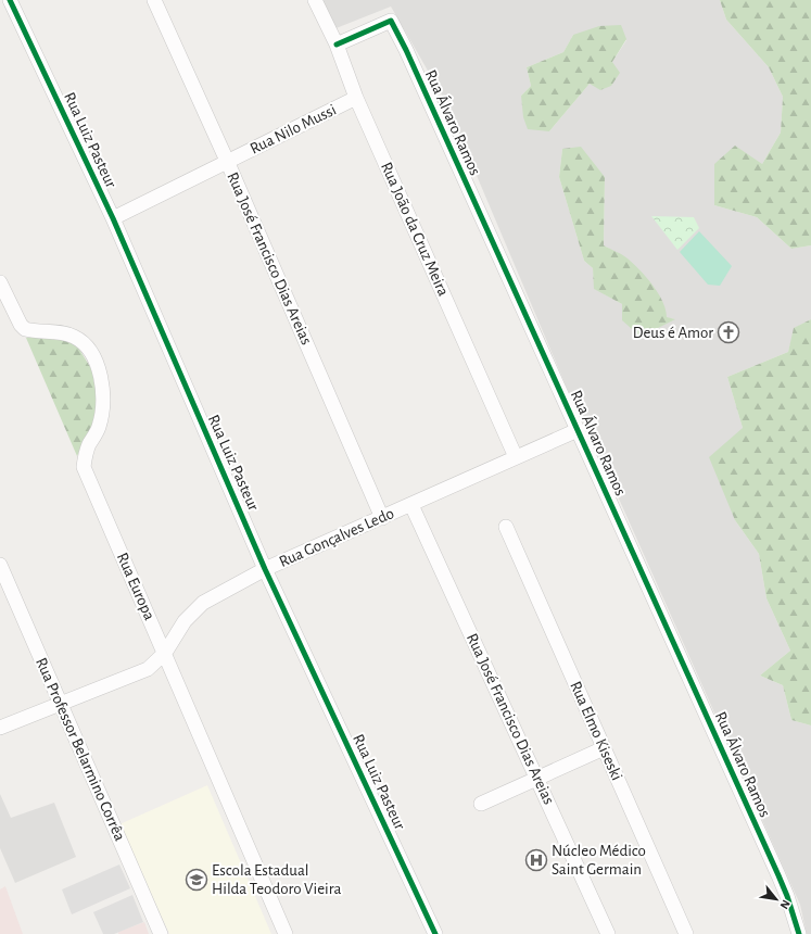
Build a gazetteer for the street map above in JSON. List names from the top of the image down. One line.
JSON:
{"streets":{"street":["Rua Álvaro Ramos","Rua Nilo Mussi","Rua Luiz Pasteur","Rua João da Cruz Meira","Rua José Francisco Dias Areias","Rua Gonçalves Ledo","Rua Europa","Rua Elmo Kiseski","Rua Professor Belarmino Corrêa"]},"crossings":[["Rua Álvaro Ramos","Rua João da Cruz Meira"],["Rua Álvaro Ramos","Rua Gonçalves Ledo"],["Rua Nilo Mussi","Rua Luiz Pasteur"],["Rua Nilo Mussi","Rua João da Cruz Meira"],["Rua Nilo Mussi","Rua José Francisco Dias Areias"],["Rua Luiz Pasteur","Rua Gonçalves Ledo"],["Rua João da Cruz Meira","Rua Gonçalves Ledo"],["Rua José Francisco Dias Areias","Rua Gonçalves Ledo"],["Rua Gonçalves Ledo","Rua Europa"],["Rua Gonçalves Ledo","Rua Professor Belarmino Corrêa"]],"places":{"church":["Deus é Amor"],"hospital":["Núcleo Médico Saint Germain"],"school or university":["Escola Estadual Hilda Teodoro Vieira"]},"north":"bottom right"}
